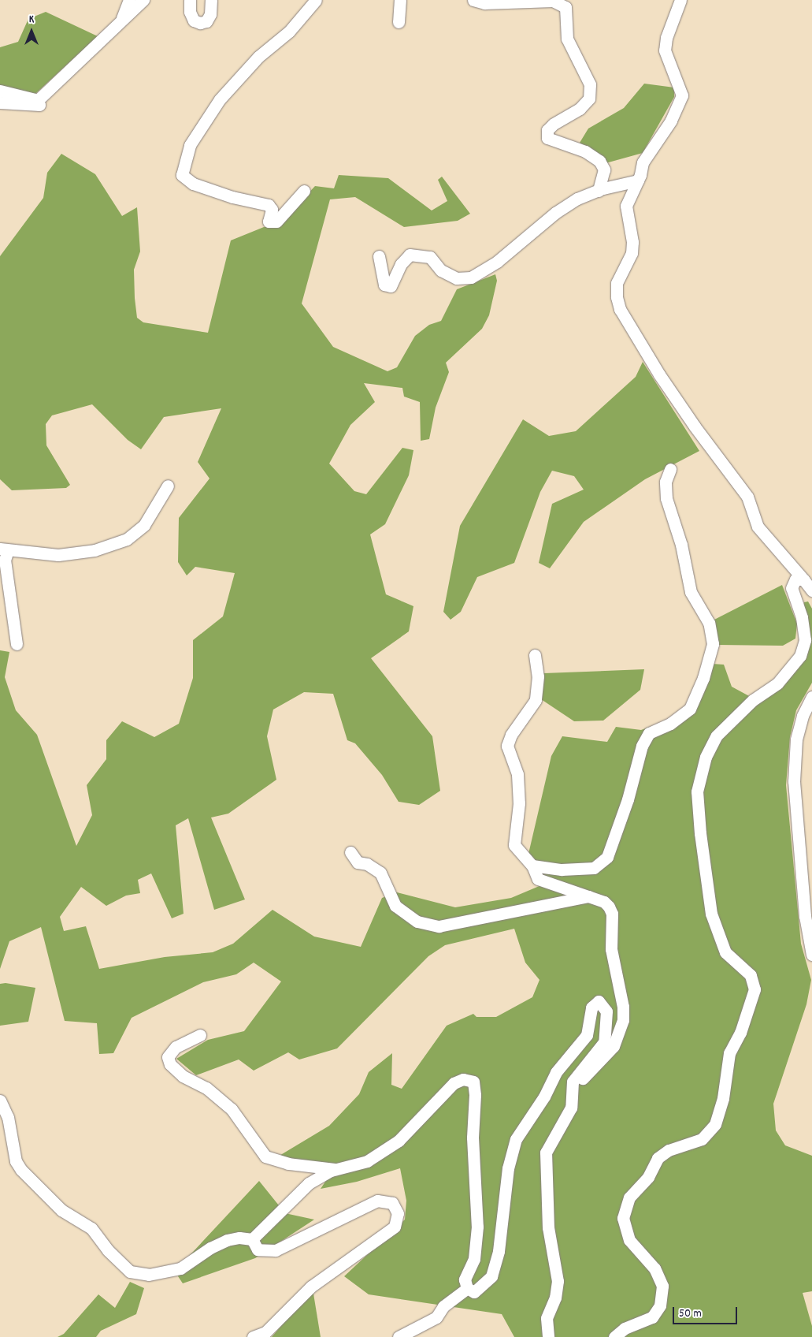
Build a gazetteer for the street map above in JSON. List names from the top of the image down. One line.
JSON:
{"scale_bar":"50 m","north":"top"}
